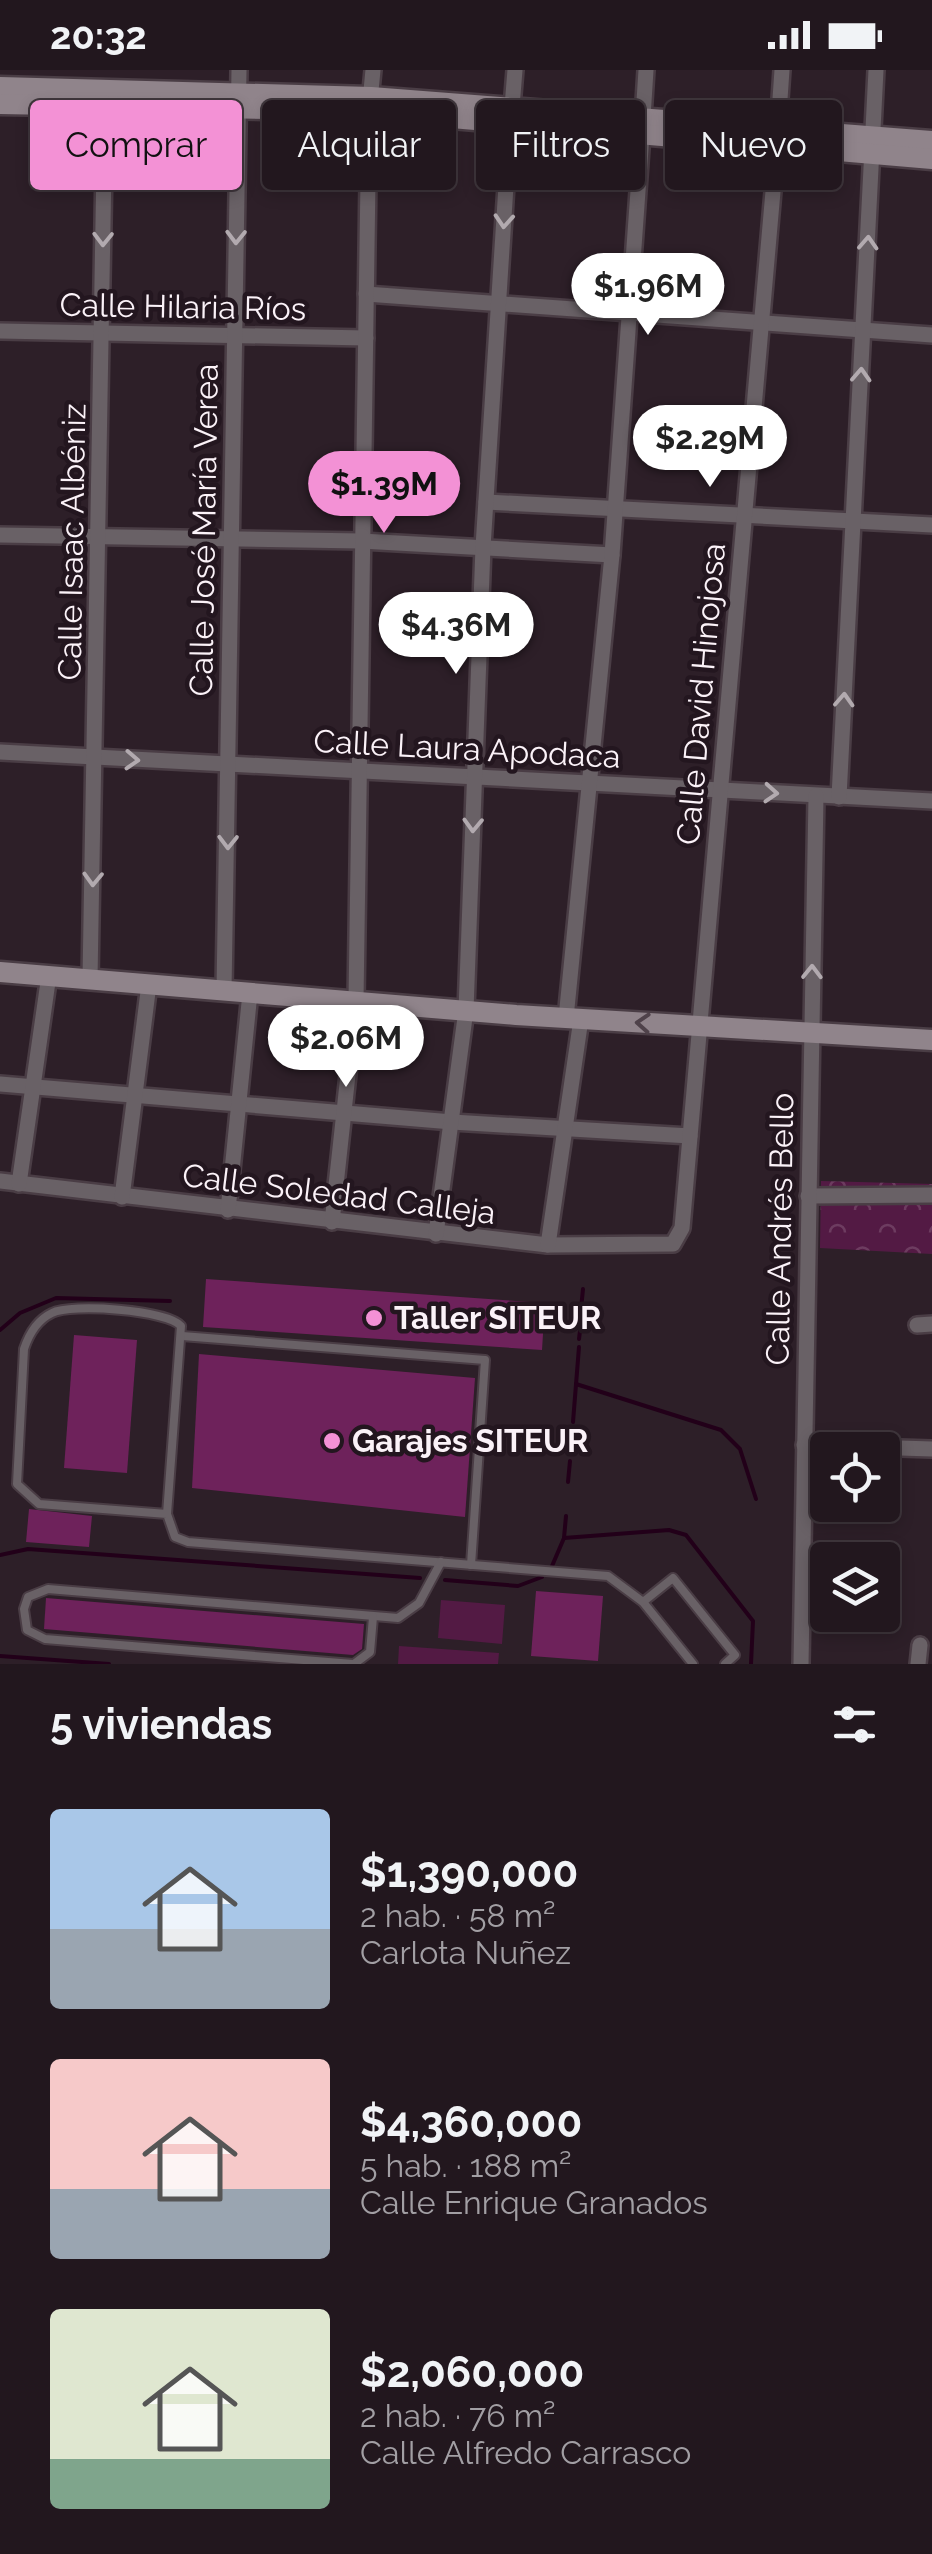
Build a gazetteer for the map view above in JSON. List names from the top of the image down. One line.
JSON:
{"streets":{"street":["Calle Hilaria Ríos","Calle José María Verea","Calle Isaac Albéniz","Calle David Hinojosa","Calle Laura Apodaca","Calle Soledad Calleja","Calle Andrés Bello"]},"crossings":[["Calle Hilaria Ríos","Calle José María Verea"],["Calle Hilaria Ríos","Calle Isaac Albéniz"],["Calle José María Verea","Calle Laura Apodaca"],["Calle Isaac Albéniz","Calle Laura Apodaca"],["Calle David Hinojosa","Calle Laura Apodaca"],["Calle David Hinojosa","Calle Soledad Calleja"],["Calle Laura Apodaca","Calle Andrés Bello"]],"one_way":["Calle Isaac Albéniz"],"places":["Taller SITEUR","Garajes SITEUR"],"page":{"status":"20:32","chip":["Comprar","Alquilar","Filtros","Nuevo"],"price":["$1.96M","$2.29M","$1.39M","$4.36M","$2.06M"],"heading":"5 viviendas","list":[{"name":"$1,390,000","note":"2 hab. · 58 m² · Carlota Nuñez"},{"name":"$4,360,000","note":"5 hab. · 188 m² · Calle Enrique Granados"},{"name":"$2,060,000","note":"2 hab. · 76 m² · Calle Alfredo Carrasco"}]}}
